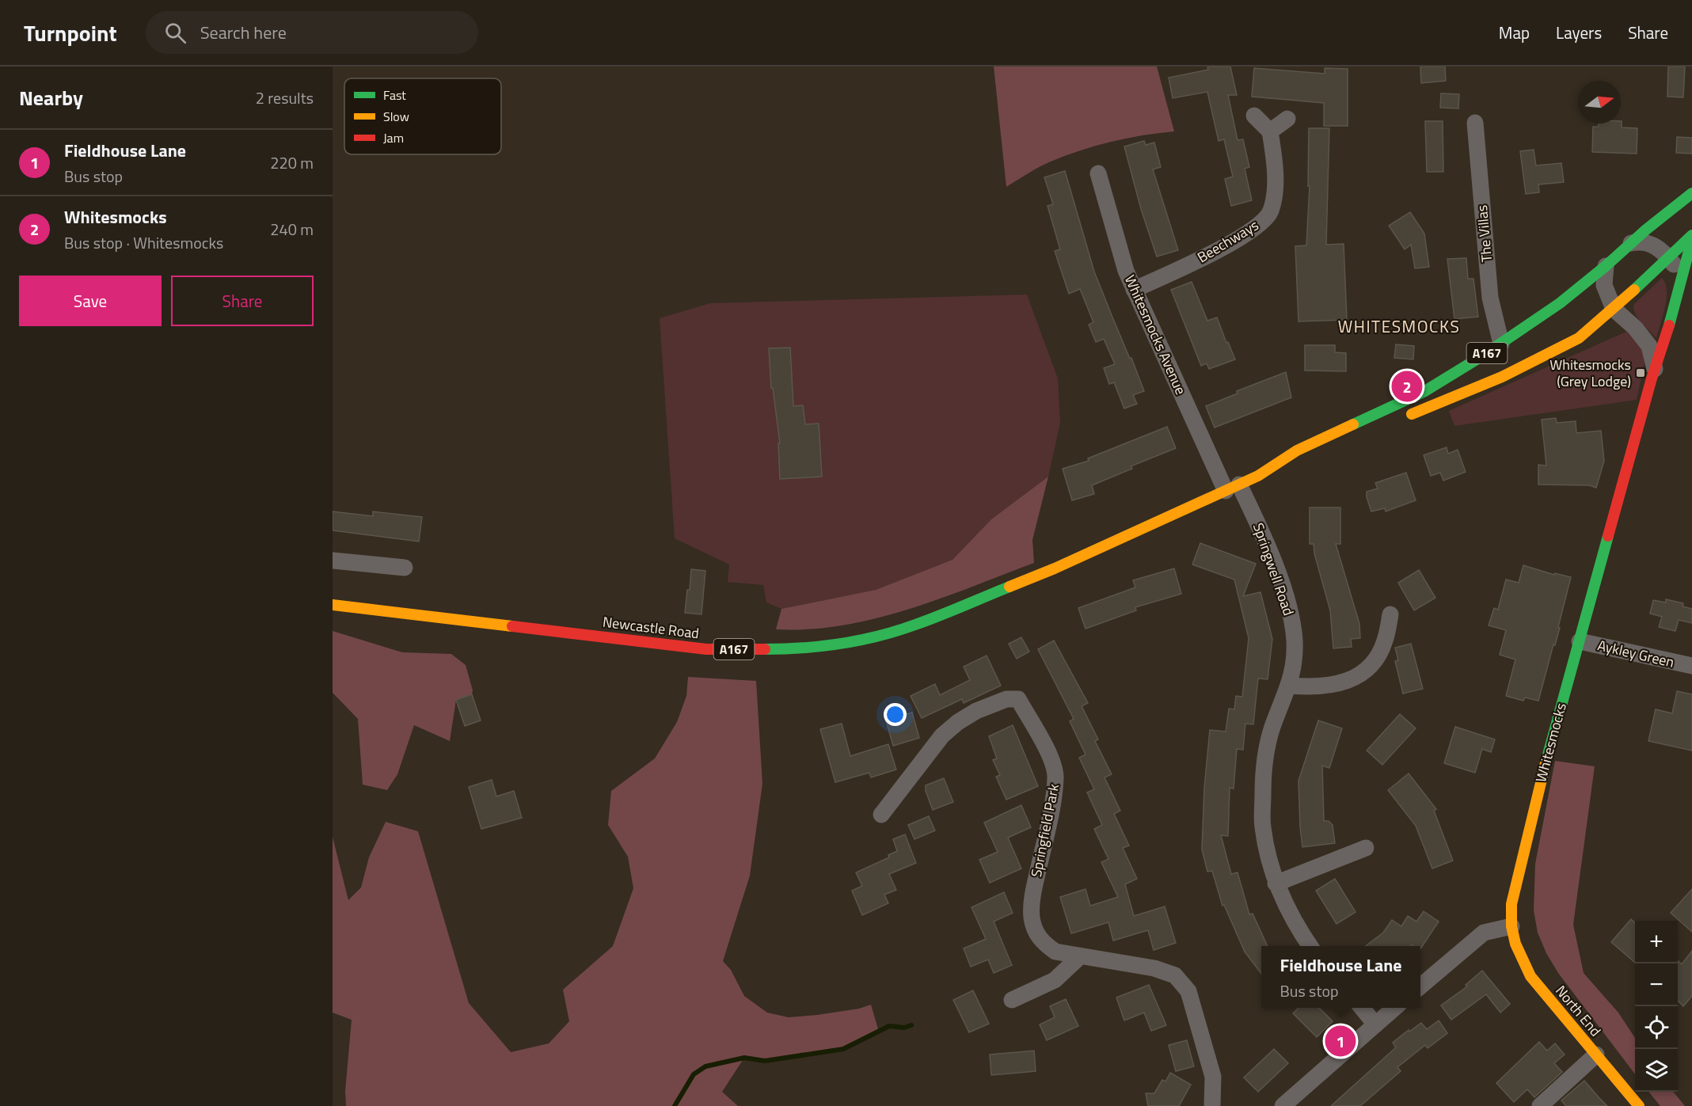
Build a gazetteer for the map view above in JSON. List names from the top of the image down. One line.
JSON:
{"streets":{"main road":["A167","Newcastle Road","Whitesmocks","North End"],"street":["The Villas","Beechways","Whitesmocks Avenue","Springwell Road","Aykley Green","Springfield Park"]},"crossings":[["The Villas","A167"],["Beechways","Whitesmocks Avenue"],["Whitesmocks Avenue","A167"],["Whitesmocks Avenue","Springwell Road"],["Whitesmocks Avenue","Newcastle Road"],["A167","Springwell Road"],["A167","Newcastle Road"],["A167","Whitesmocks"],["Springwell Road","Newcastle Road"],["Aykley Green","Whitesmocks"],["Whitesmocks","North End"]],"districts":["WHITESMOCKS"],"places":{"transit":["Whitesmocks (Grey Lodge)"]},"legend":["Fast","Slow","Jam"],"north":"right","page":{"header":"Turnpoint","search":"Search here","nav":["Map","Layers","Share"],"heading":["Nearby","2 results"],"list":[{"mark":"1","name":"Fieldhouse Lane","note":"Bus stop","value":"220 m"},{"mark":"2","name":"Whitesmocks","note":"Bus stop · Whitesmocks","value":"240 m"}],"buttons":["Save","Share"],"pins":["2","1"],"map_buttons":["+","−"],"popup":["Fieldhouse Lane","Bus stop"]}}
